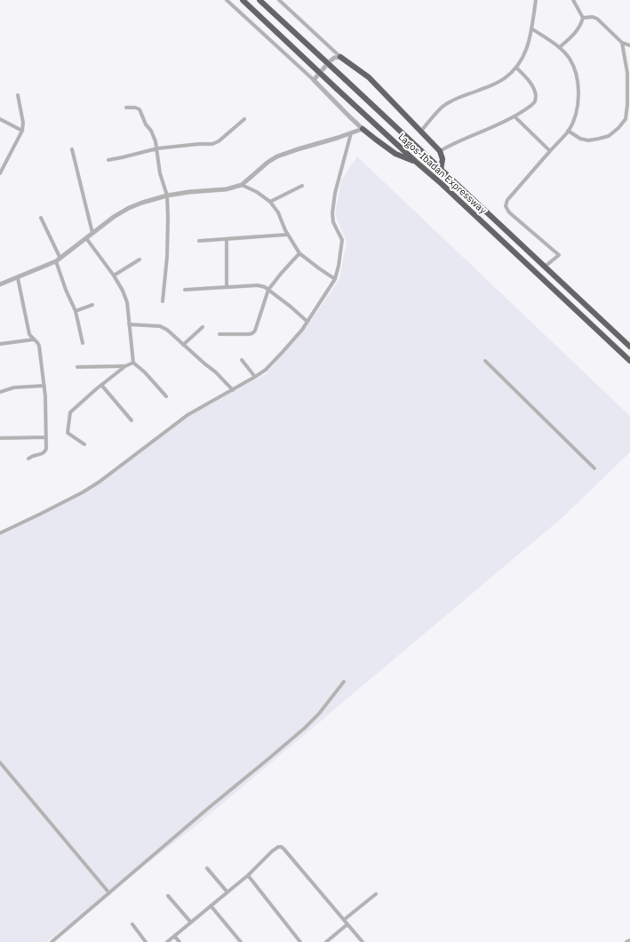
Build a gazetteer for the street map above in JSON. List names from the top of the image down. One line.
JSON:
{"streets":{"highway":["Lagos-Ibadan Expressway"]}}
